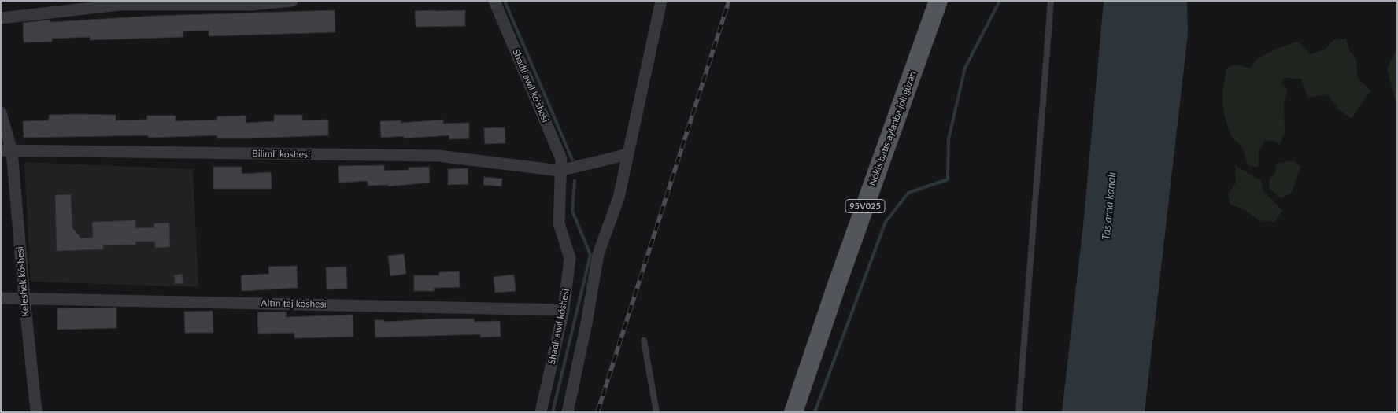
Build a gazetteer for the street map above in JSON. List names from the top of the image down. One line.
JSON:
{"streets":{"main road":["Nókis batıs aylanba jolı gúzarı","95V025"],"street":["Shadli awil ko'shesi","Bilimli kóshesi","Keleshek kóshesi","Altın taj kóshesi","Shadlı awıl kóshesi"]},"crossings":[["Shadli awil ko'shesi","Bilimli kóshesi"],["Shadli awil ko'shesi","Shadlı awıl kóshesi"],["Bilimli kóshesi","Keleshek kóshesi"],["Bilimli kóshesi","Shadlı awıl kóshesi"],["Keleshek kóshesi","Altın taj kóshesi"],["Altın taj kóshesi","Shadlı awıl kóshesi"]],"water":["Tas arna kanalı"]}
